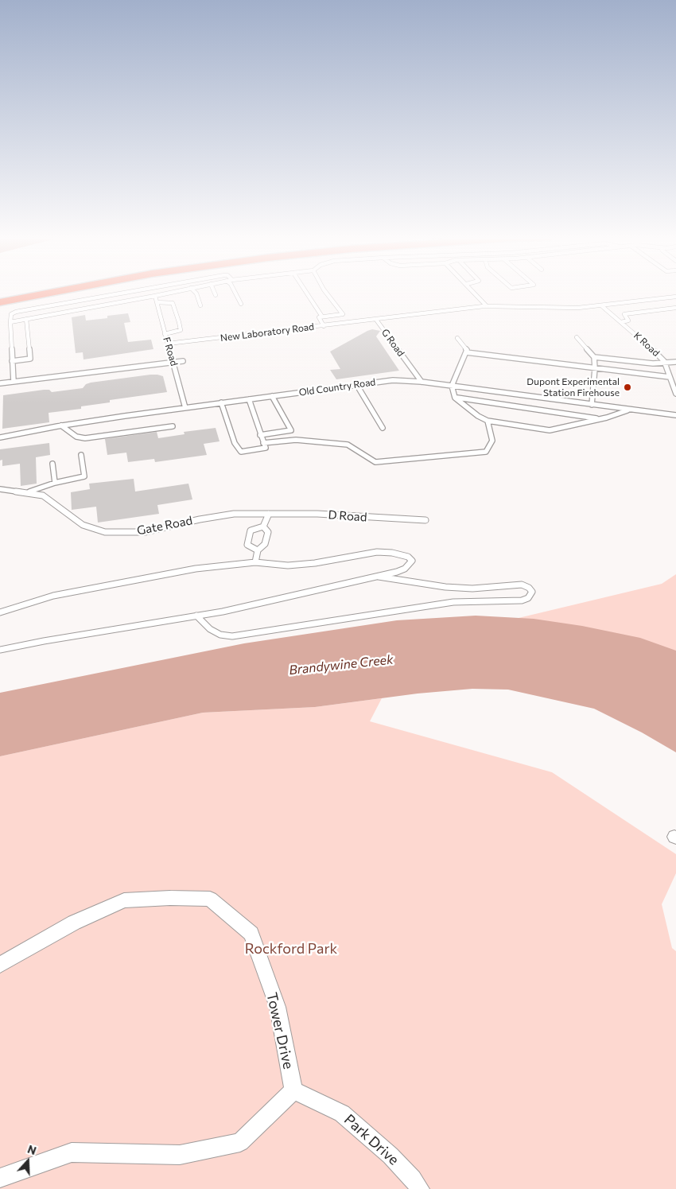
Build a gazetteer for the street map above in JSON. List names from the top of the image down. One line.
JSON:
{"streets":{"street":["Tower Drive","Park Drive"],"lane":["New Laboratory Road","G Road","K Road","F Road","Old Country Road","D Road","Gate Road"]},"crossings":[["New Laboratory Road","G Road"],["New Laboratory Road","K Road"],["New Laboratory Road","F Road"],["G Road","Old Country Road"],["F Road","Old Country Road"],["D Road","Gate Road"],["Tower Drive","Park Drive"]],"water":["Brandywine Creek"],"parks":["Rockford Park"],"places":["Dupont Experimental Station Firehouse"],"north":"top"}
